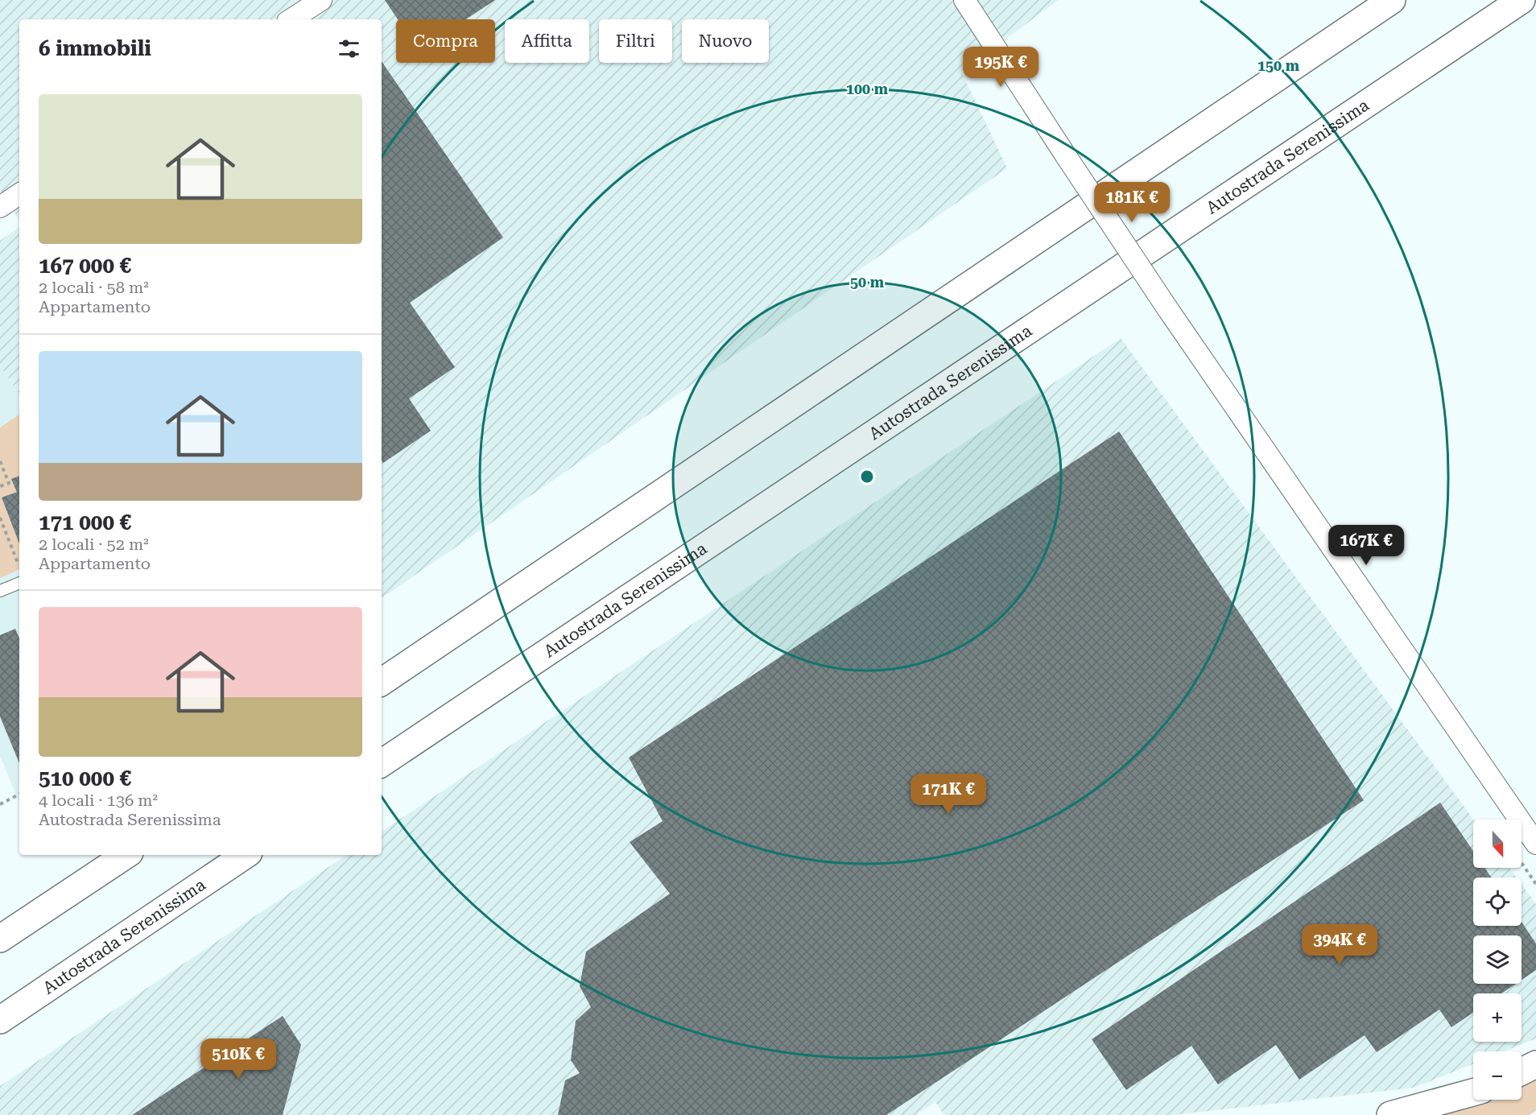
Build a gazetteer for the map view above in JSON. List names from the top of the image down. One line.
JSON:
{"streets":{"main road":["Autostrada Serenissima"]},"north":"bottom","page":{"chip":["Compra","Affitta","Filtri","Nuovo"],"heading":"6 immobili","price":["195K €","181K €","167K €","171K €","394K €","510K €"],"list":[{"name":"167 000 €","note":"2 locali · 58 m² · Appartamento"},{"name":"171 000 €","note":"2 locali · 52 m² · Appartamento"},{"name":"510 000 €","note":"4 locali · 136 m² · Autostrada Serenissima"}],"map_buttons":["+","−"]},"rings":["150 m","100 m","50 m"]}
